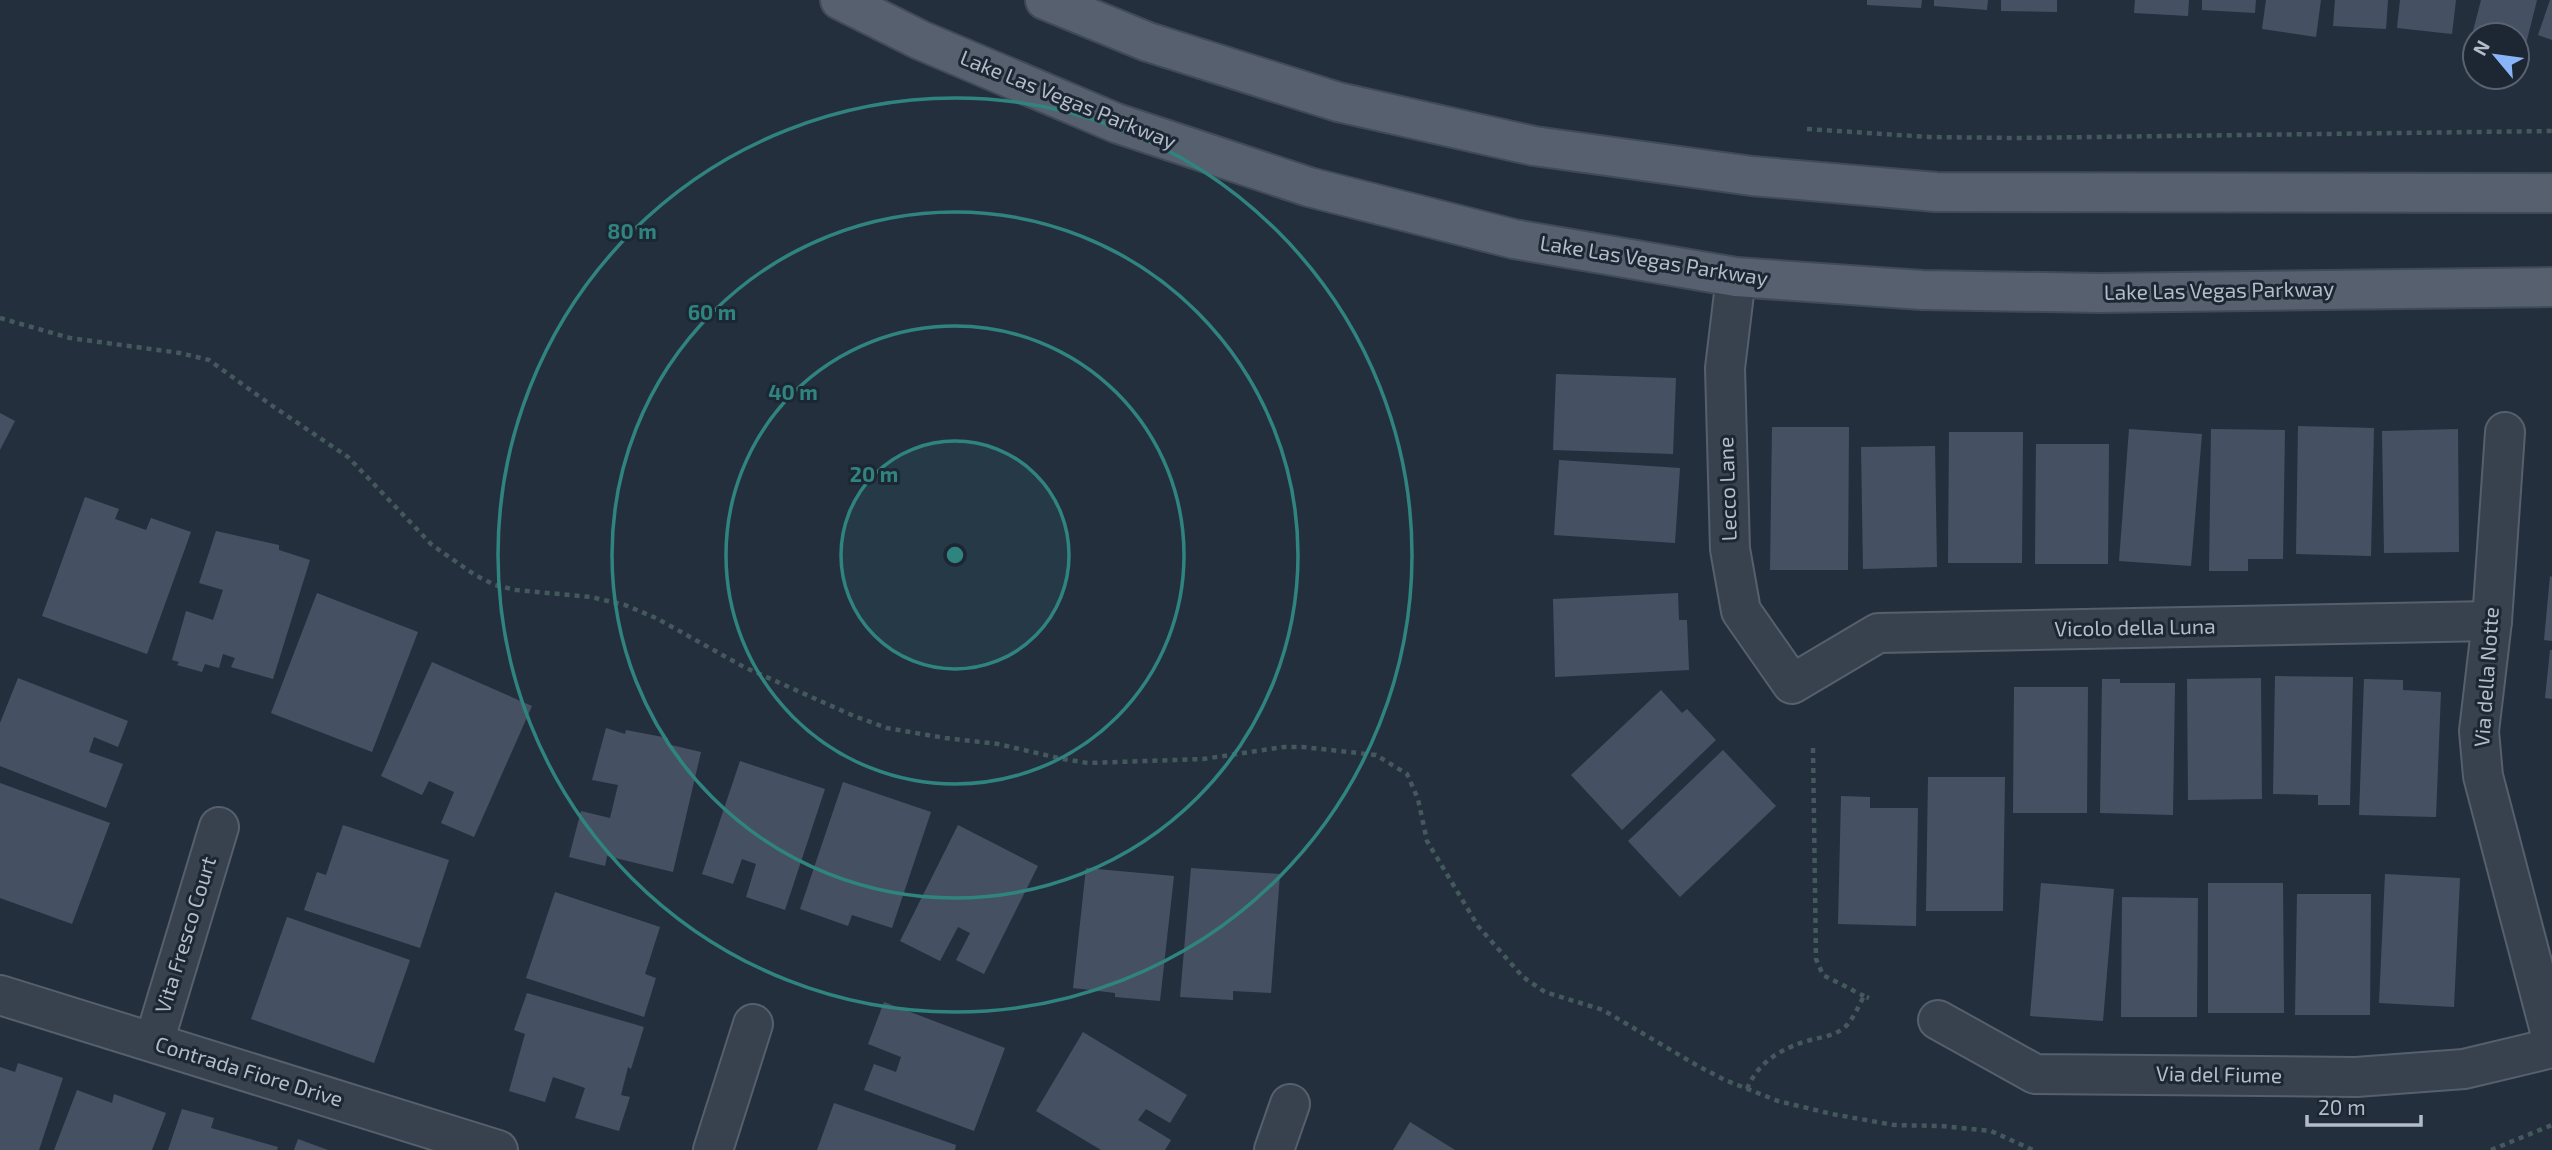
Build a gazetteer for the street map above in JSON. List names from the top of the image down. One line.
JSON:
{"streets":{"main road":["Lake Las Vegas Parkway"],"street":["Lecco Lane","Vicolo della Luna","Via della Notte","Vita Fresco Court","Contrada Fiore Drive","Via del Fiume"]},"crossings":[["Lake Las Vegas Parkway","Lecco Lane"],["Lecco Lane","Vicolo della Luna"],["Vicolo della Luna","Via della Notte"],["Vita Fresco Court","Contrada Fiore Drive"]],"scale_bar":"20 m","north":"top left","rings":["80 m","60 m","40 m","20 m"]}
